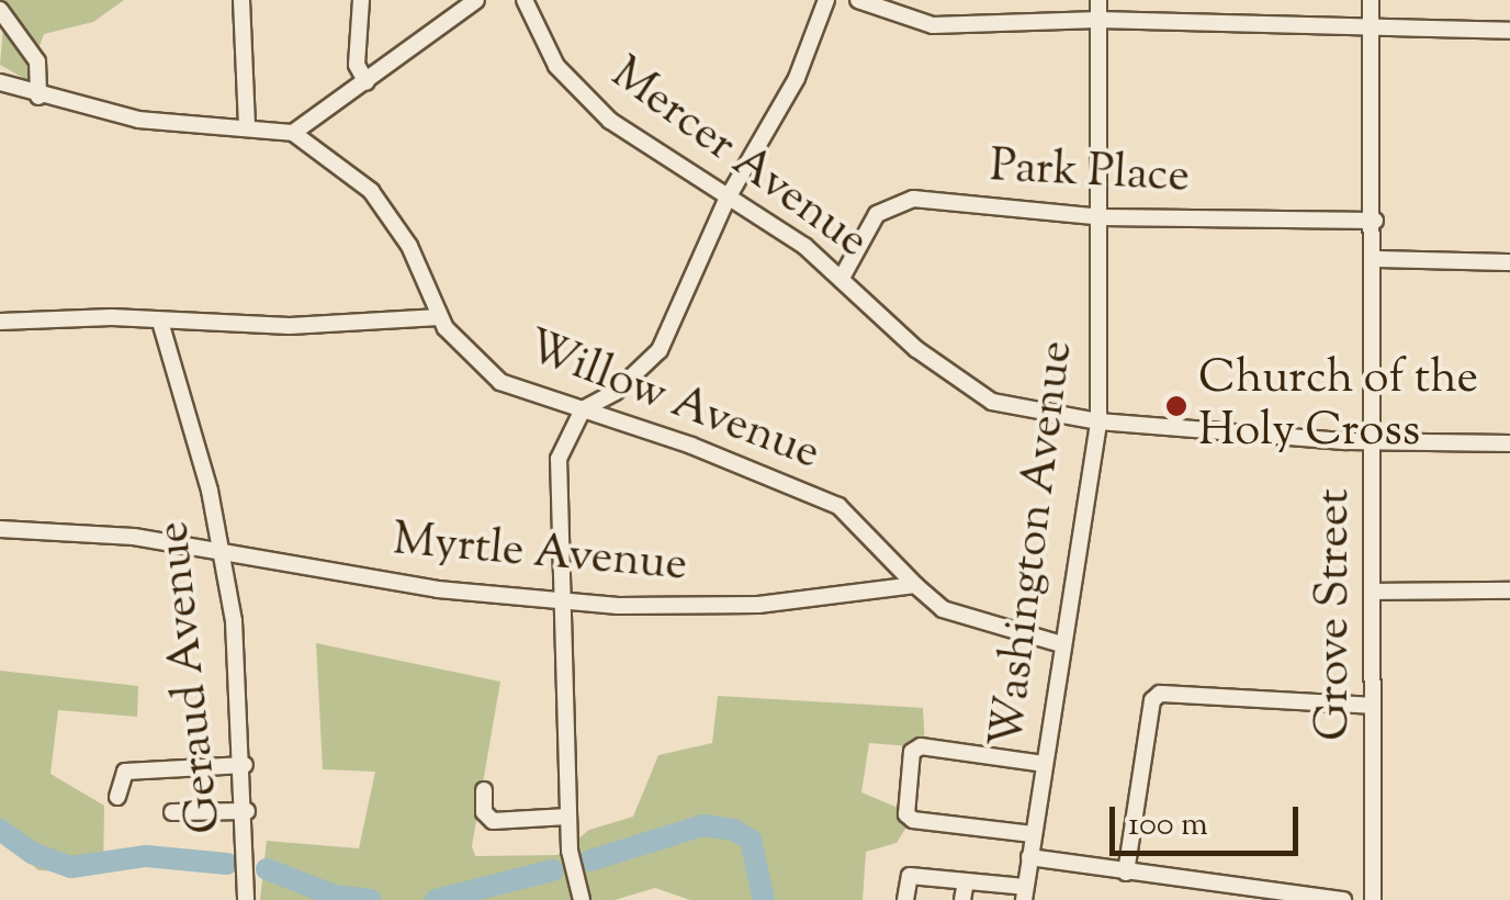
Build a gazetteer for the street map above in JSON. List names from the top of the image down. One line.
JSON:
{"streets":{"street":["Mercer Avenue","Park Place","Willow Avenue","Washington Avenue","Myrtle Avenue","Grove Street","Geraud Avenue"]},"crossings":[["Mercer Avenue","Park Place"],["Mercer Avenue","Washington Avenue"],["Mercer Avenue","Grove Street"],["Park Place","Washington Avenue"],["Park Place","Grove Street"],["Willow Avenue","Myrtle Avenue"],["Myrtle Avenue","Geraud Avenue"]],"places":["Church of the Holy Cross"],"scale_bar":"100 m"}
